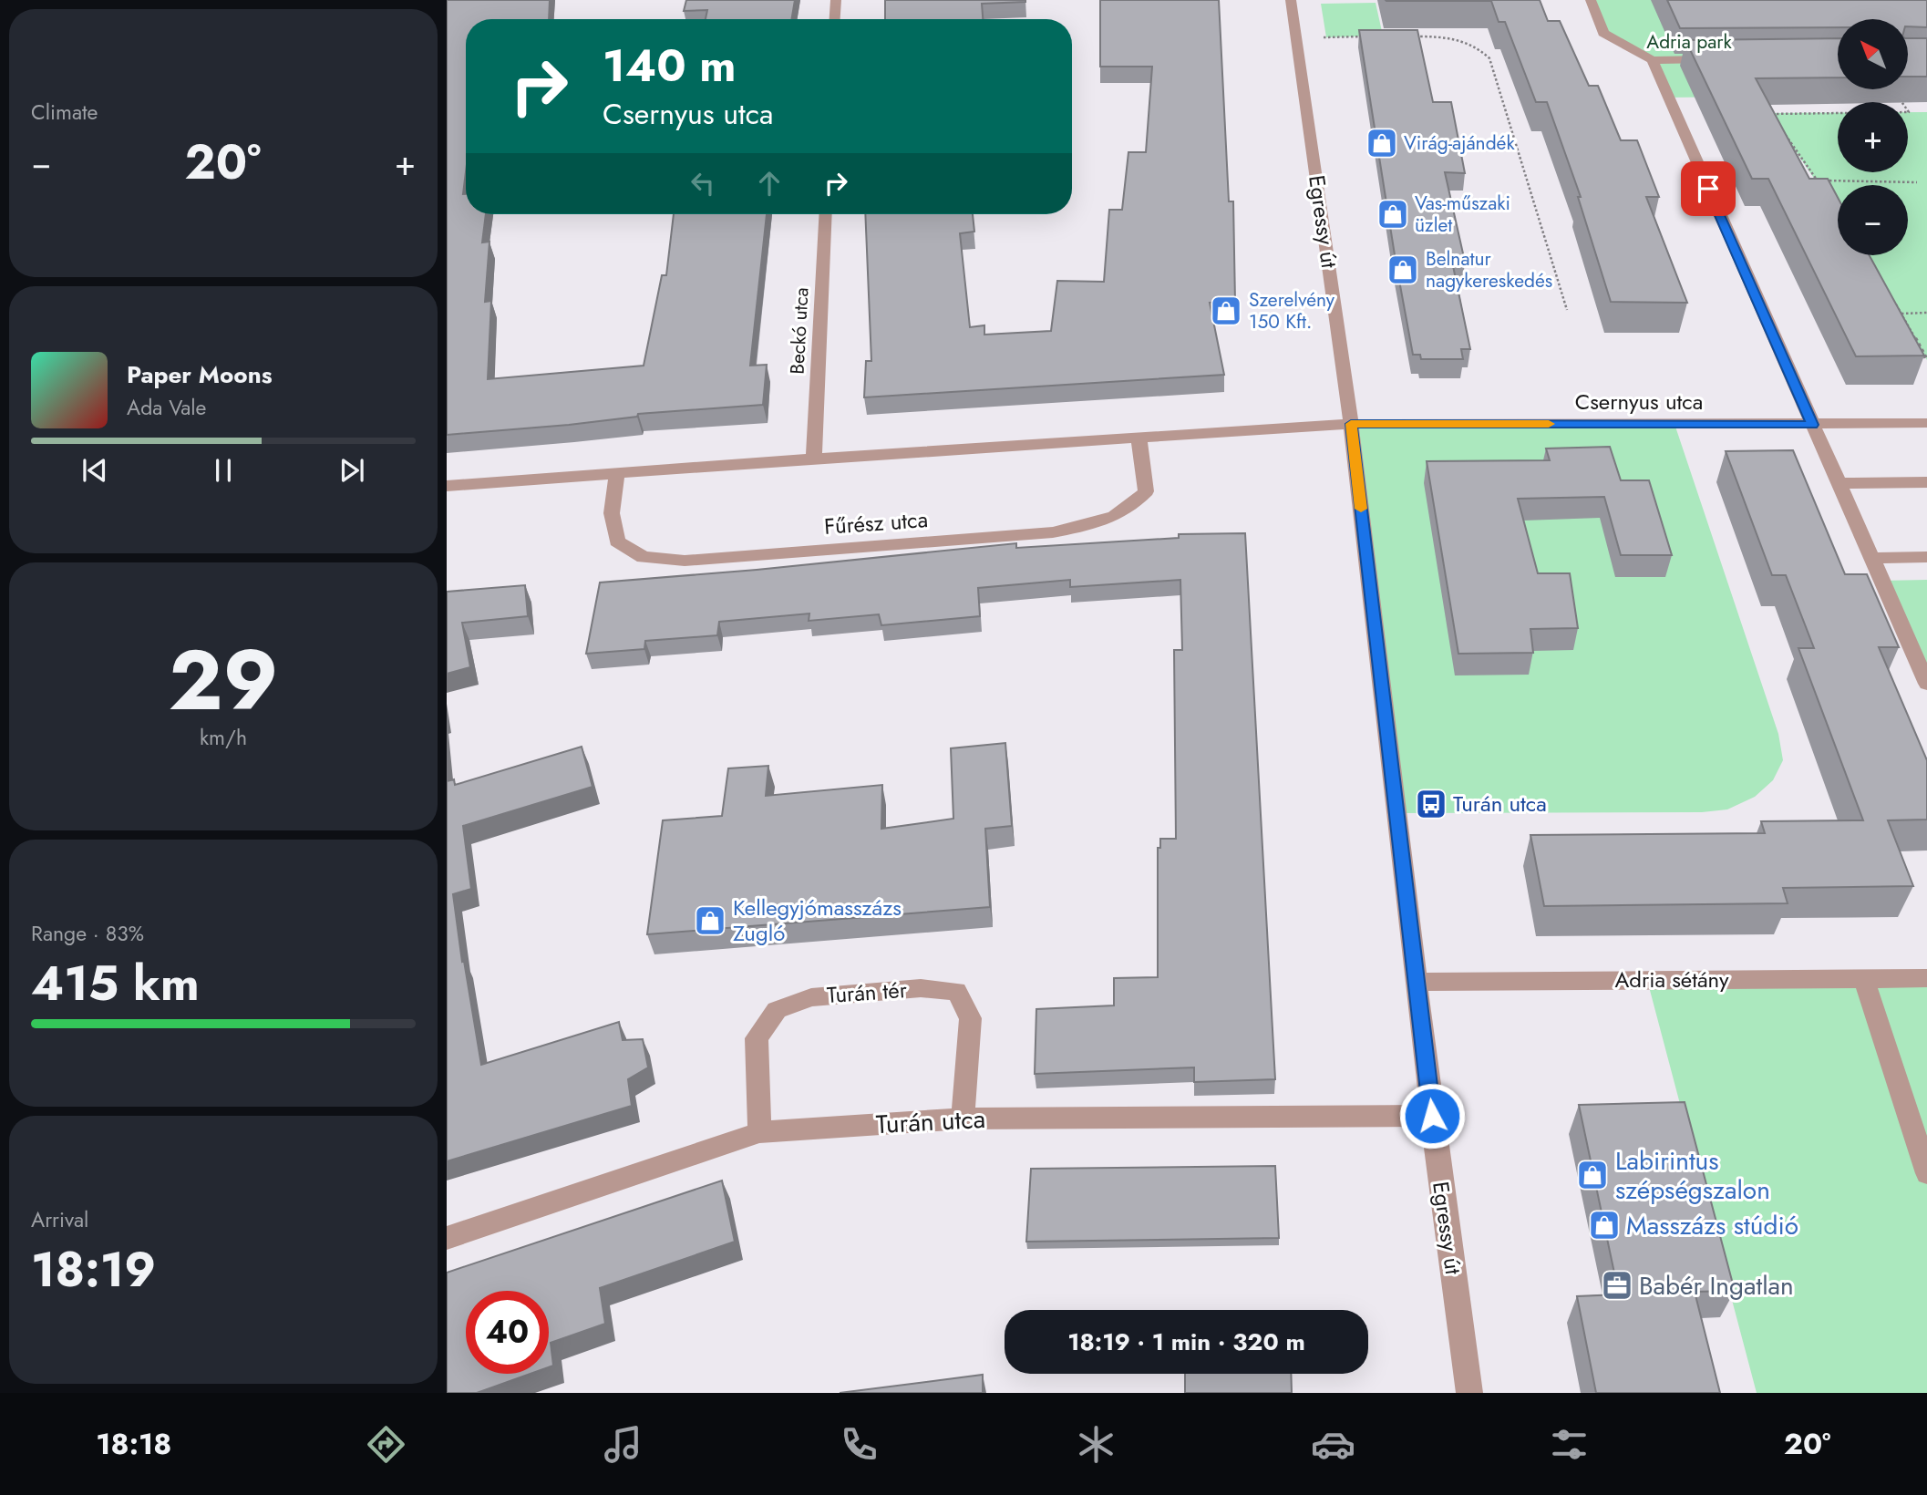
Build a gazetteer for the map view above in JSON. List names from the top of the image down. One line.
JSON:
{"streets":{"street":["Egressy út","Beckó utca","Csernyus utca","Fűrész utca","Adria sétány","Turán tér","Turán utca"]},"crossings":[["Egressy út","Csernyus utca"],["Egressy út","Adria sétány"],["Egressy út","Turán utca"],["Turán tér","Turán utca"]],"parks":["Adria park"],"places":{"shop":["Virág-ajándék","Vas-műszaki üzlet","Belnatur nagykereskedés","Szerelvény 150 Kft.","Kellegyjómasszázs Zugló","Labirintus szépségszalon","Masszázs stúdió"],"bus stop":["Turán utca"],"office":["Babér Ingatlan"]},"north":"top left","page":{"tile":["Climate",["29","km/h"],["Range · 83%","415 km"],["Arrival","18:19"]],"map_buttons":["+","−"],"turn":["140 m","Csernyus utca"],"heat":["−","20°","+"],"song":["Paper Moons","Ada Vale"],"limit":"40","trip":"18:19 · 1 min · 320 m","tabs":["18:18","20°"]}}
